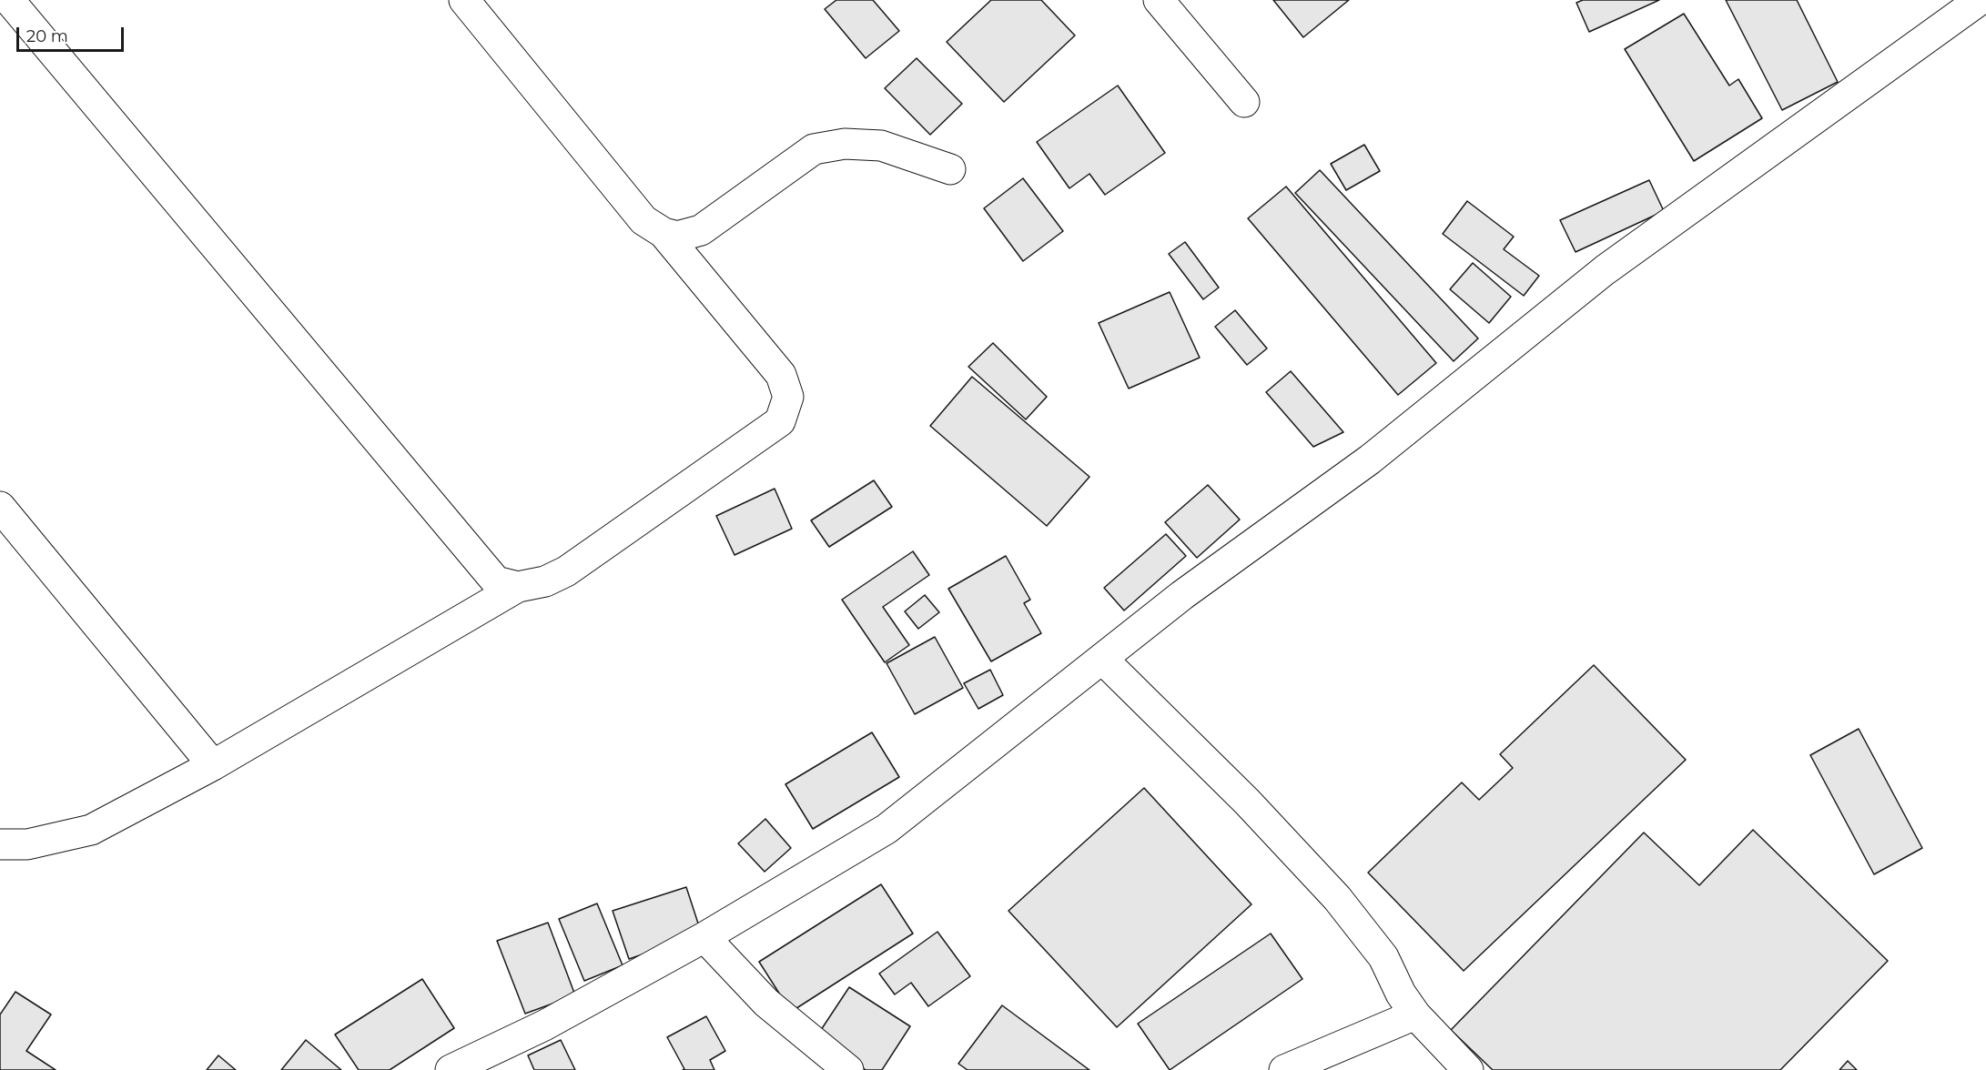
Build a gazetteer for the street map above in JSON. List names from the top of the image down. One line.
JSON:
{"scale_bar":"20 m"}
